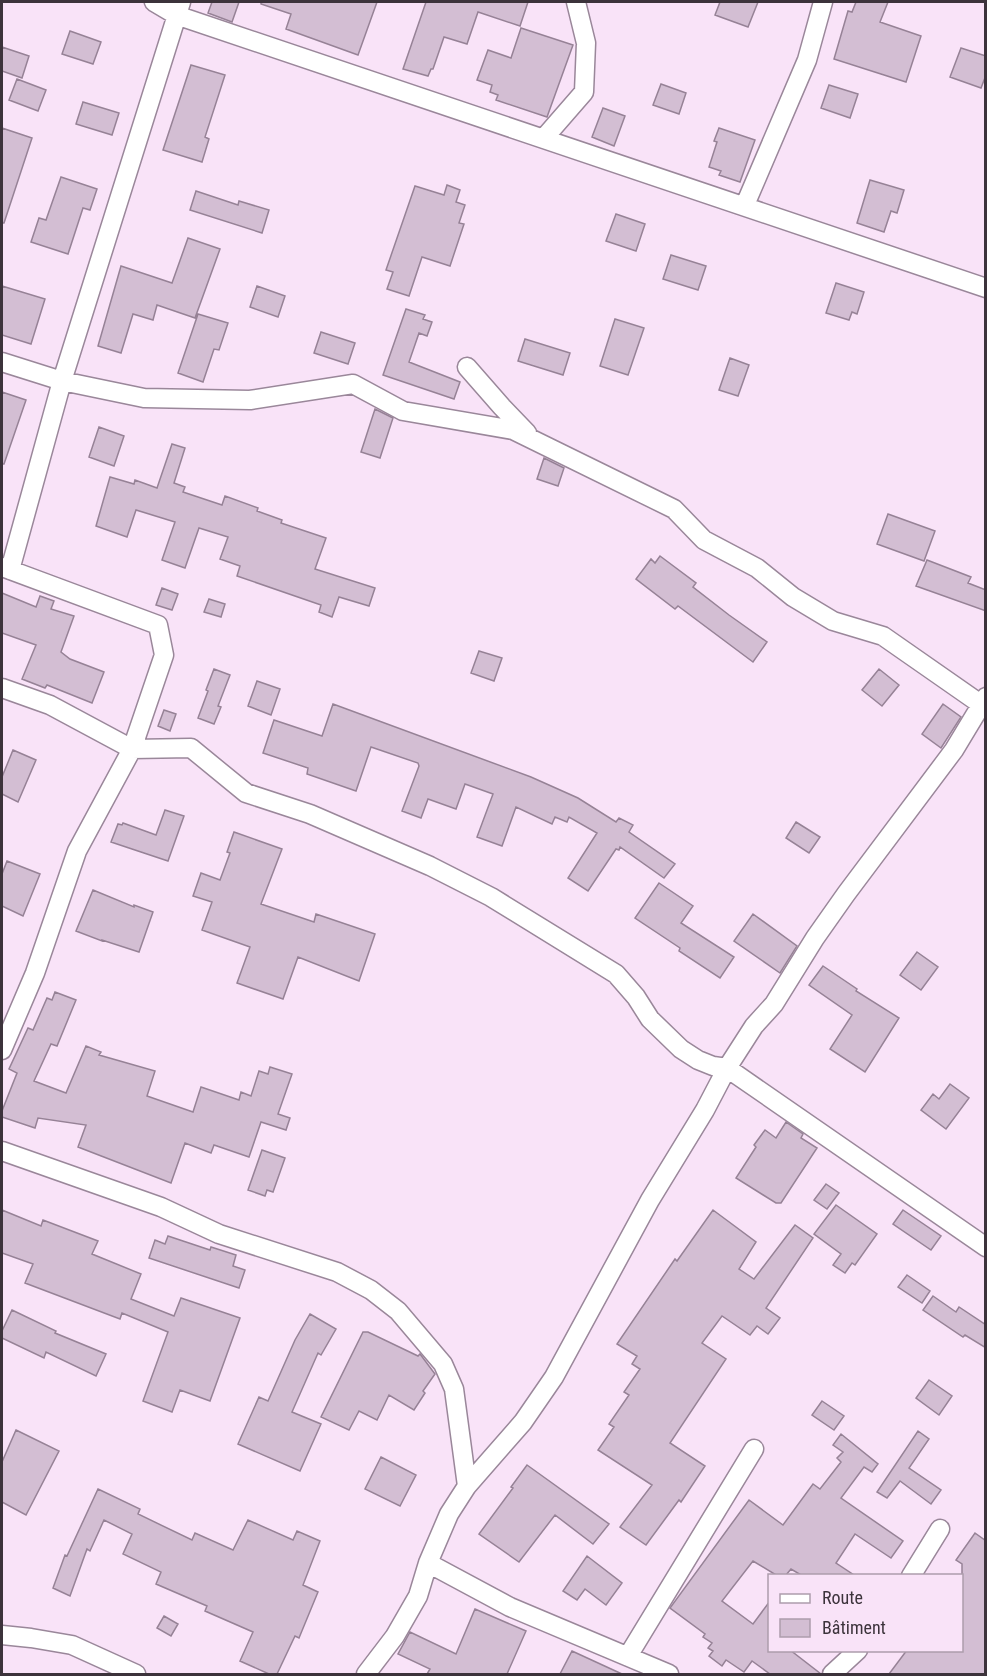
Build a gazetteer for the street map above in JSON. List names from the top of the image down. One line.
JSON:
{"legend":["Route","Bâtiment"]}
